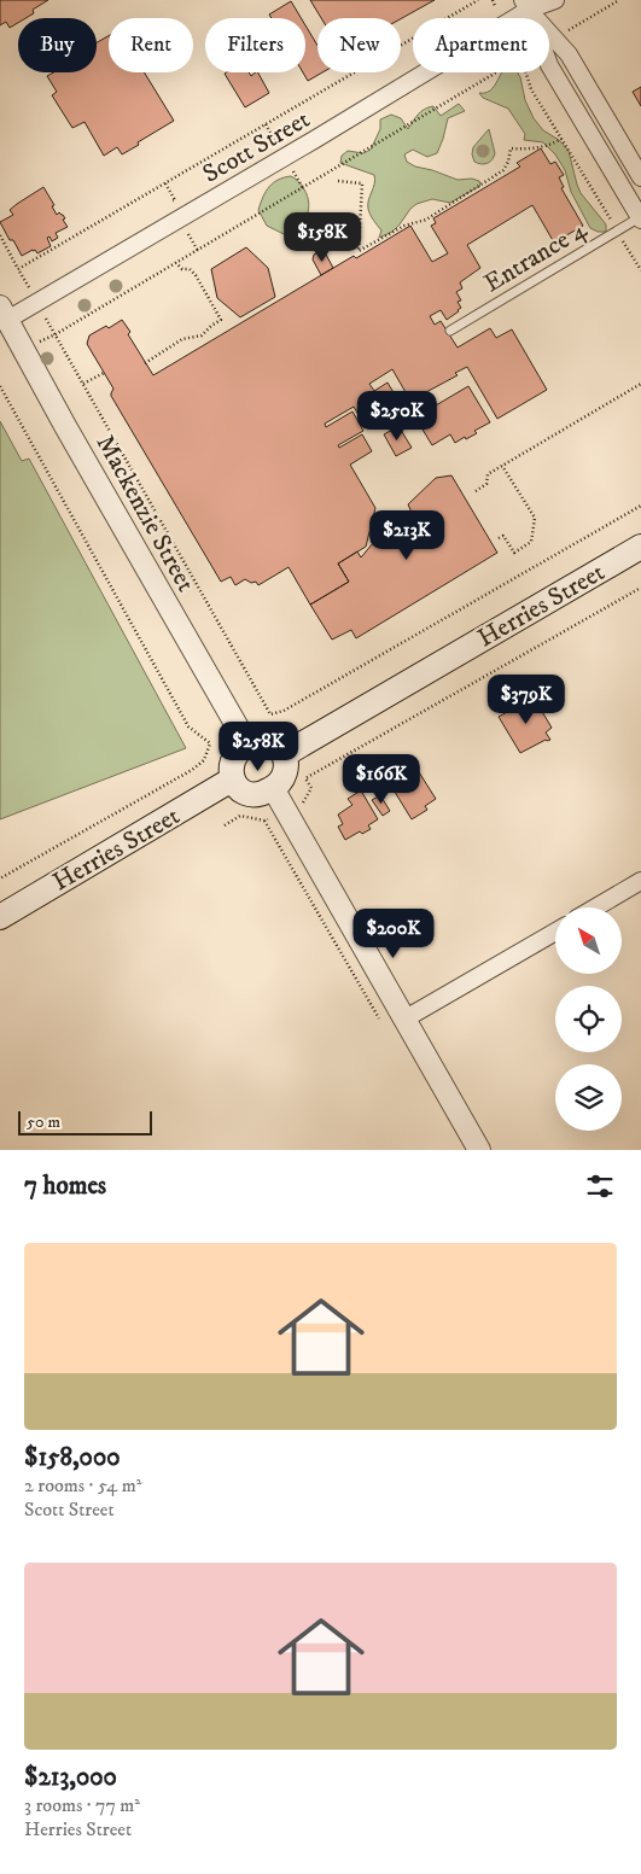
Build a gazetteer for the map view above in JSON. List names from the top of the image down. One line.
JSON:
{"streets":{"main road":["Herries Street"],"street":["Scott Street","Mackenzie Street"],"lane":["Entrance 4"]},"crossings":[["Scott Street","Mackenzie Street"],["Mackenzie Street","Herries Street"]],"scale_bar":"50 m","north":"top left","page":{"chip":["Buy","Rent","Filters","New","Apartment"],"price":["$158K","$250K","$213K","$379K","$258K","$166K","$200K"],"scale":"50 m","heading":"7 homes","list":[{"name":"$158,000","note":"2 rooms · 54 m² · Scott Street"},{"name":"$213,000","note":"3 rooms · 77 m² · Herries Street"}]}}
